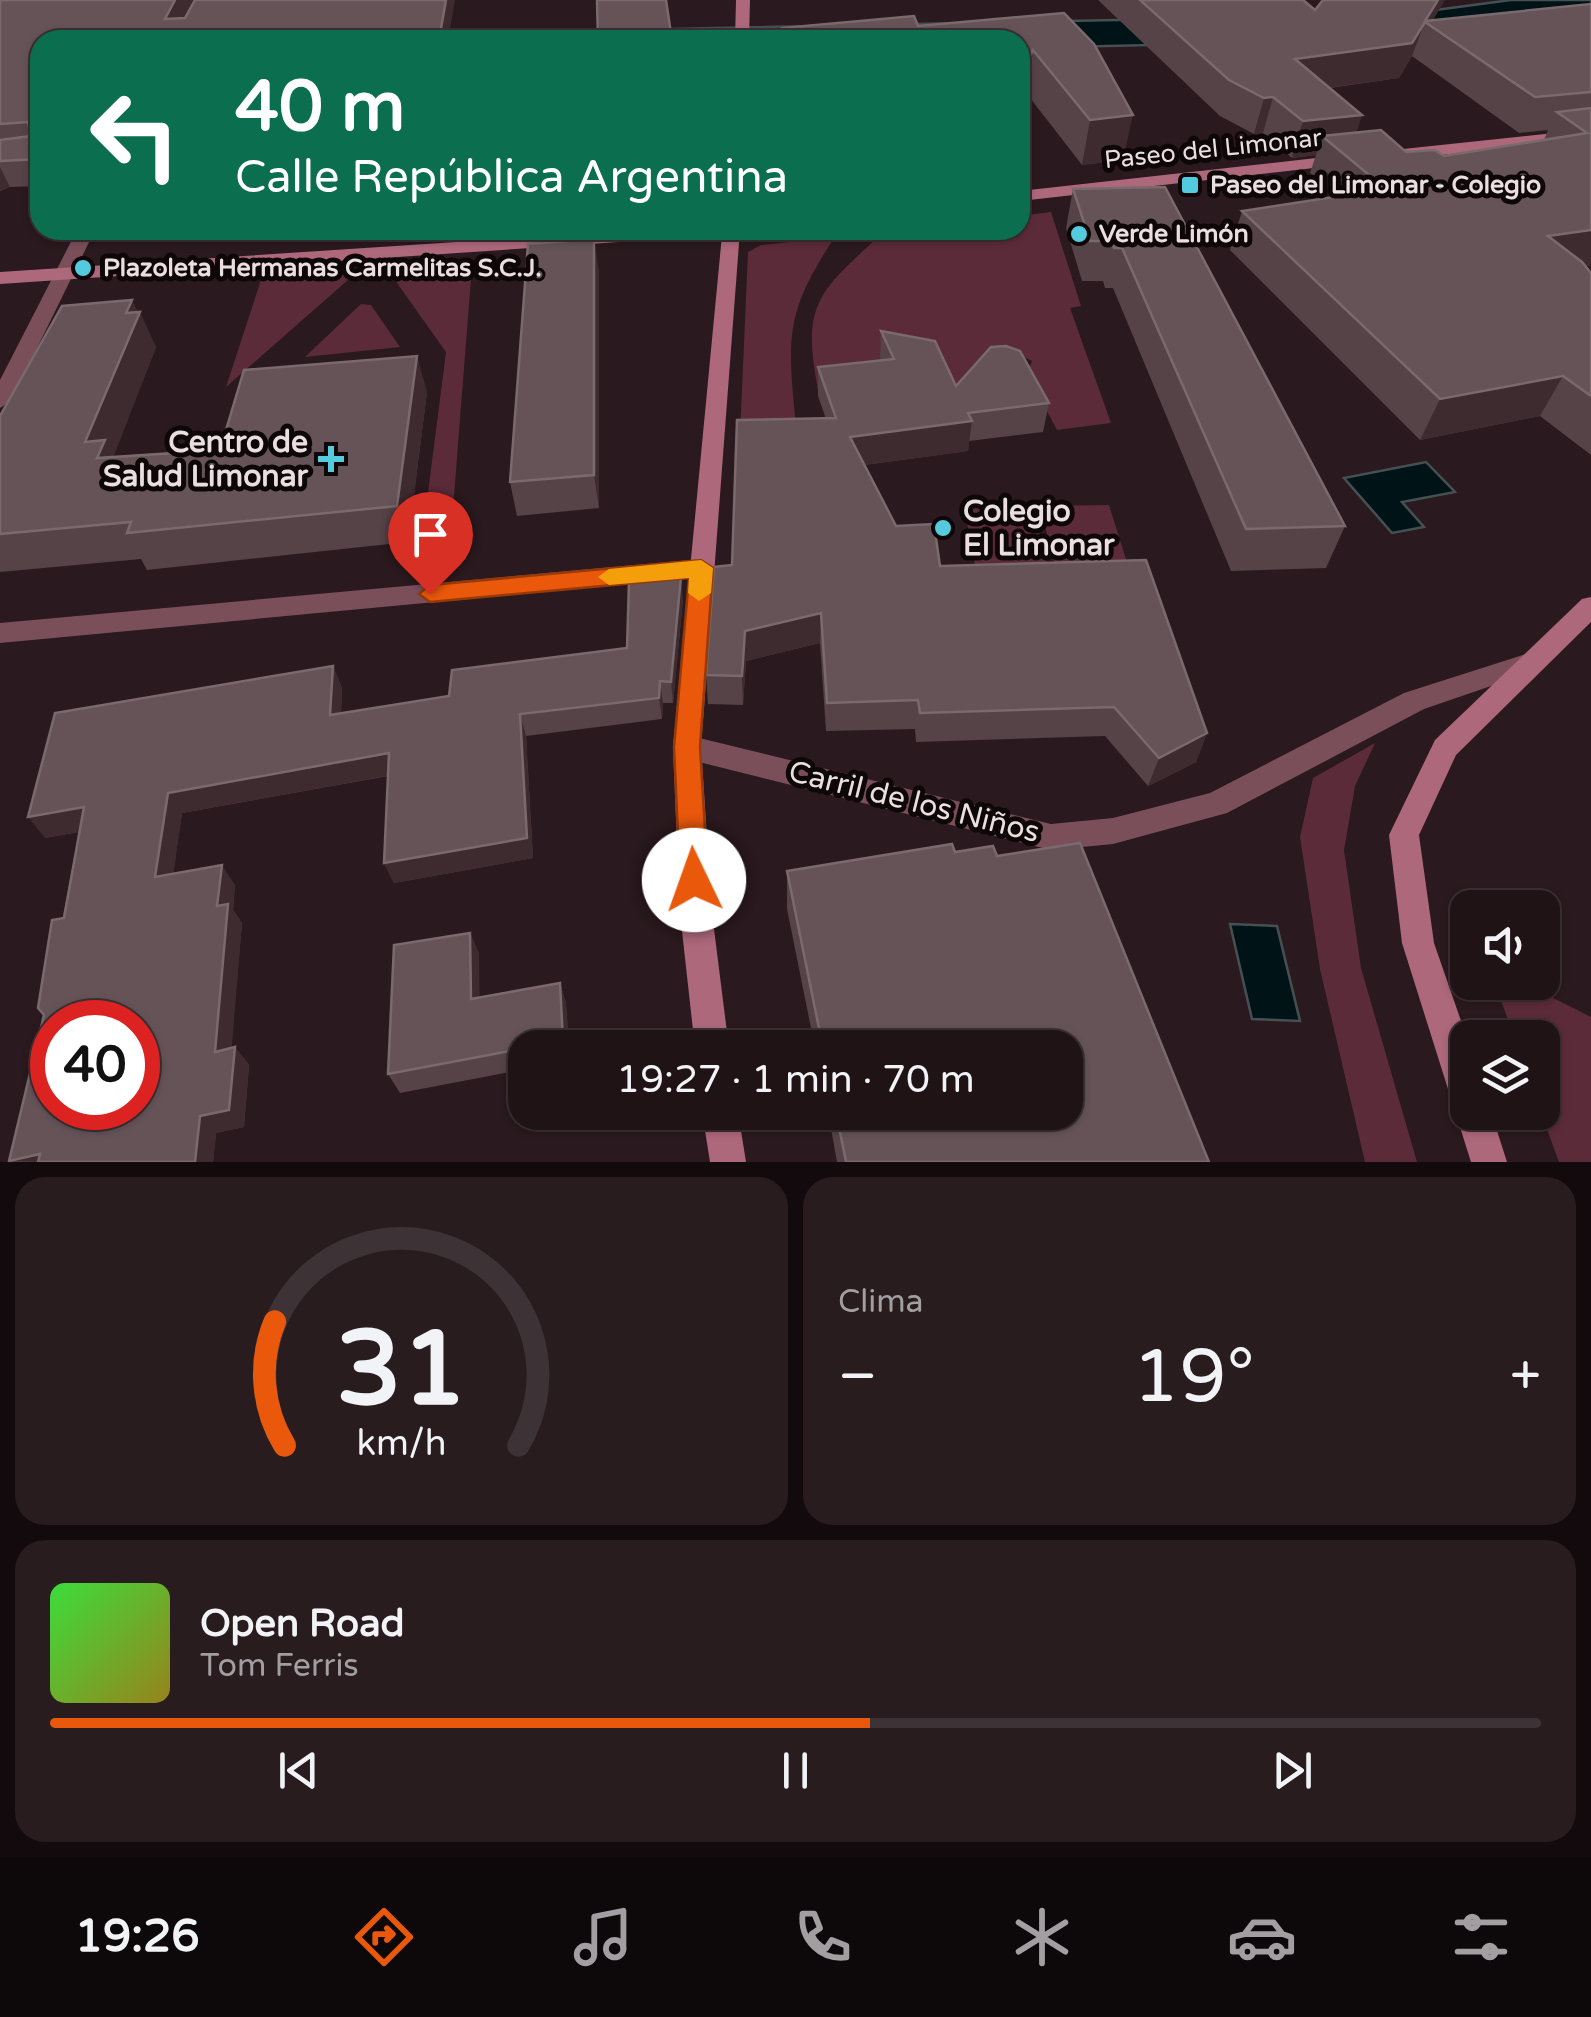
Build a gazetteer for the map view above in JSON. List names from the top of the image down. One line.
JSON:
{"streets":{"main road":["Paseo del Limonar"],"street":["Carril de los Niños"]},"places":{"transit":["Paseo del Limonar - Colegio"],"other":["Verde Limón","Plazoleta Hermanas Carmelitas S.C.J.","Colegio El Limonar"],"health":["Centro de Salud Limonar"]},"page":{"turn":["40 m","Calle República Argentina"],"limit":"40","trip":"19:27 · 1 min · 70 m","tile":"Clima","heat":["−","19°","+"],"song":["Open Road","Tom Ferris"],"tabs":"19:26","gauge":["31","km/h"]}}
